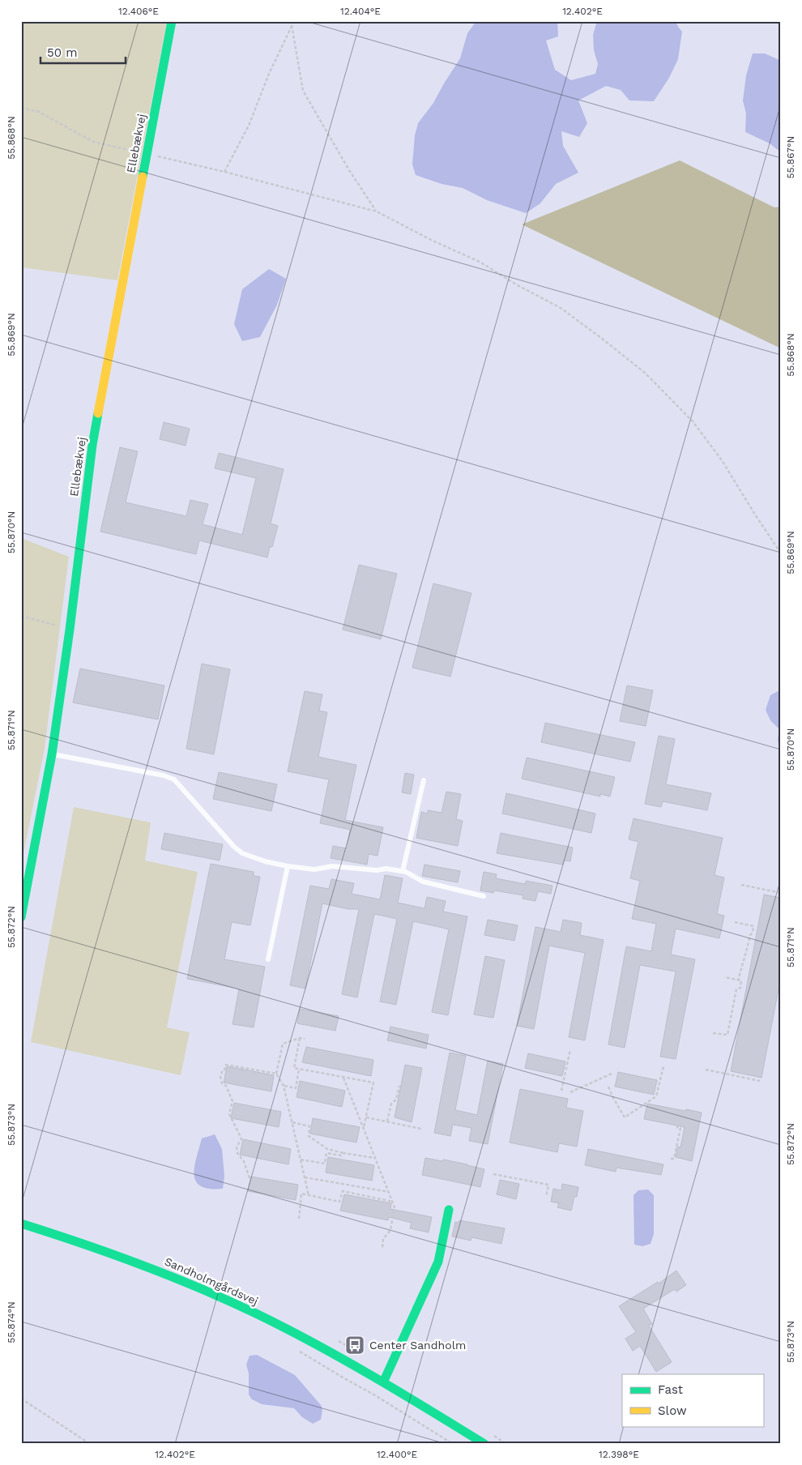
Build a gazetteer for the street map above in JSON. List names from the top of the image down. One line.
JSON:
{"streets":{"street":["Ellebækvej","Sandholmgårdsvej"]},"places":{"bus stop":["Center Sandholm"]},"legend":["Fast","Slow"],"scale_bar":"50 m","coordinates":["12.406°E","12.404°E","12.402°E","55.868°N","55.867°N","55.869°N","55.870°N","55.871°N","55.872°N","55.873°N","55.874°N","12.400°E","12.398°E"]}
